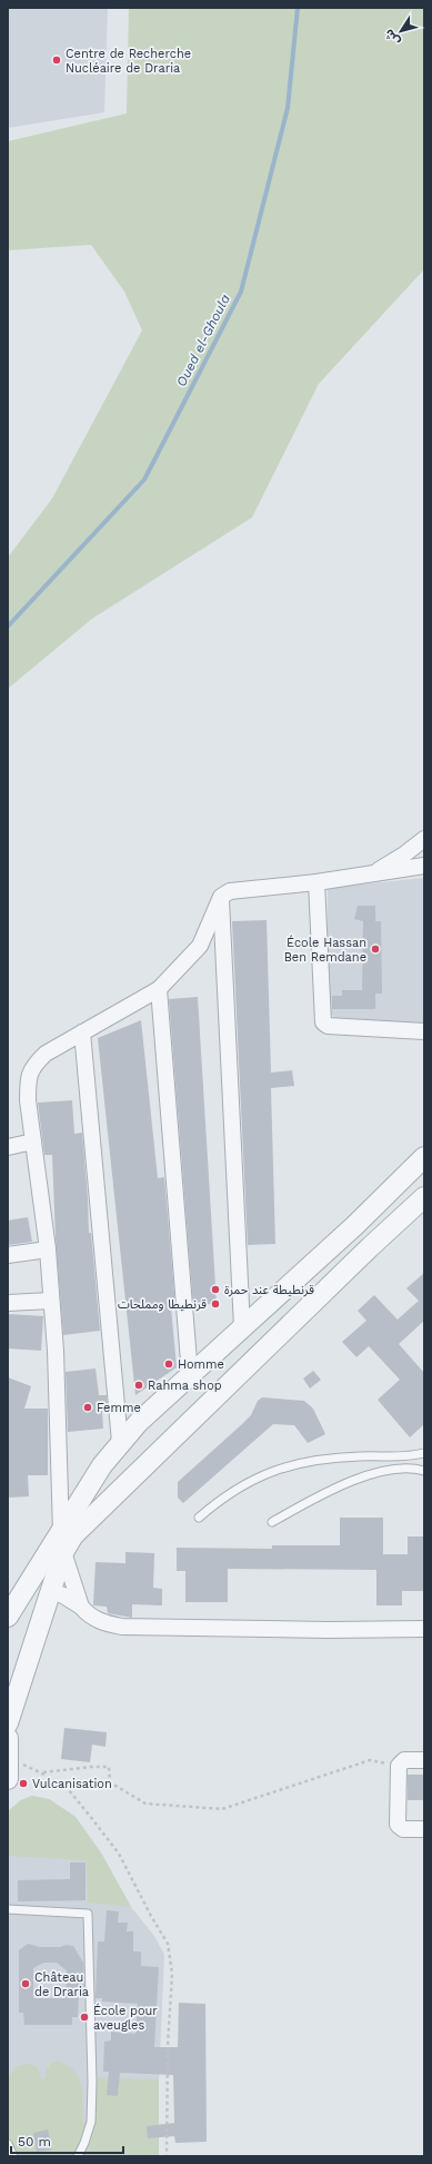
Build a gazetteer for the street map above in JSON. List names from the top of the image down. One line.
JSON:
{"water":["Oued el-Ghoula"],"places":["Centre de Recherche Nucléaire de Draria","École Hassan Ben Remdane","قرنطيطة عند حمرة","قرنطيطا ومملحات","Homme","Rahma shop","Femme","Vulcanisation","Château de Draria","École pour aveugles"],"scale_bar":"50 m","north":"bottom left"}
